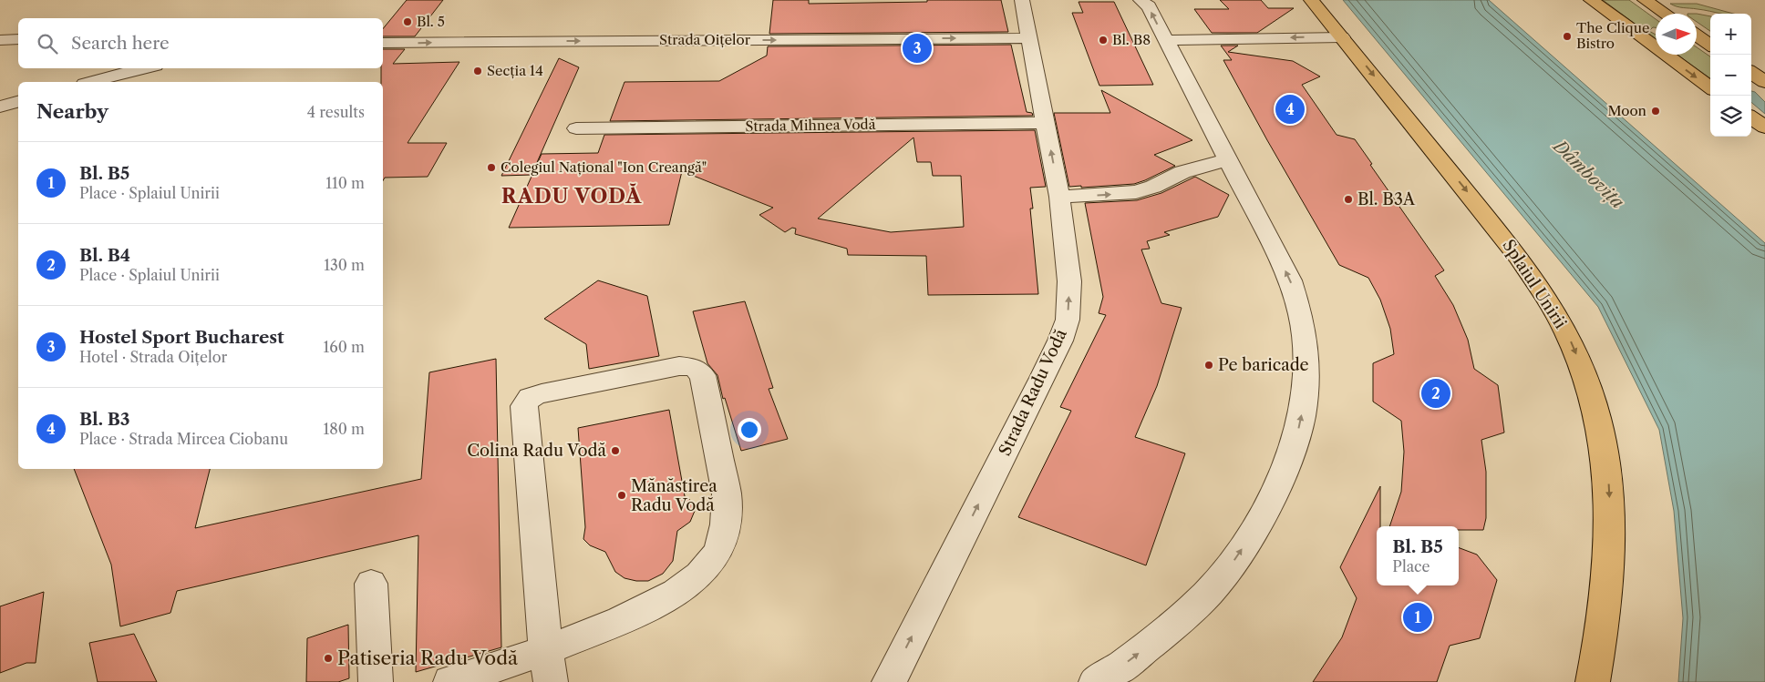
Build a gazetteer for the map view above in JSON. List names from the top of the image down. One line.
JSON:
{"streets":{"main road":["Splaiul Unirii"],"street":["Strada Oițelor","Strada Mihnea Vodă","Strada Radu Vodă"]},"crossings":[["Strada Oițelor","Strada Radu Vodă"],["Strada Mihnea Vodă","Strada Radu Vodă"]],"one_way":["Strada Oițelor","Splaiul Unirii","Strada Radu Vodă"],"districts":["RADU VODĂ"],"water":["Dâmbovița"],"places":["Bl. 5","The Clique Bistro","Bl. B8","Secția 14","Moon","Colegiul Național \"Ion Creangă\"","Bl. B3A","Pe baricade","Colina Radu Vodă","Mănăstirea Radu Vodă","Patiseria Radu Vodă"],"north":"right","page":{"map_buttons":["+","−"],"search":"Search here","pins":["3","4","2","1"],"heading":["Nearby","4 results"],"list":[{"mark":"1","name":"Bl. B5","note":"Place · Splaiul Unirii","value":"110 m"},{"mark":"2","name":"Bl. B4","note":"Place · Splaiul Unirii","value":"130 m"},{"mark":"3","name":"Hostel Sport Bucharest","note":"Hotel · Strada Oițelor","value":"160 m"},{"mark":"4","name":"Bl. B3","note":"Place · Strada Mircea Ciobanu","value":"180 m"}],"popup":["Bl. B5","Place"]}}
